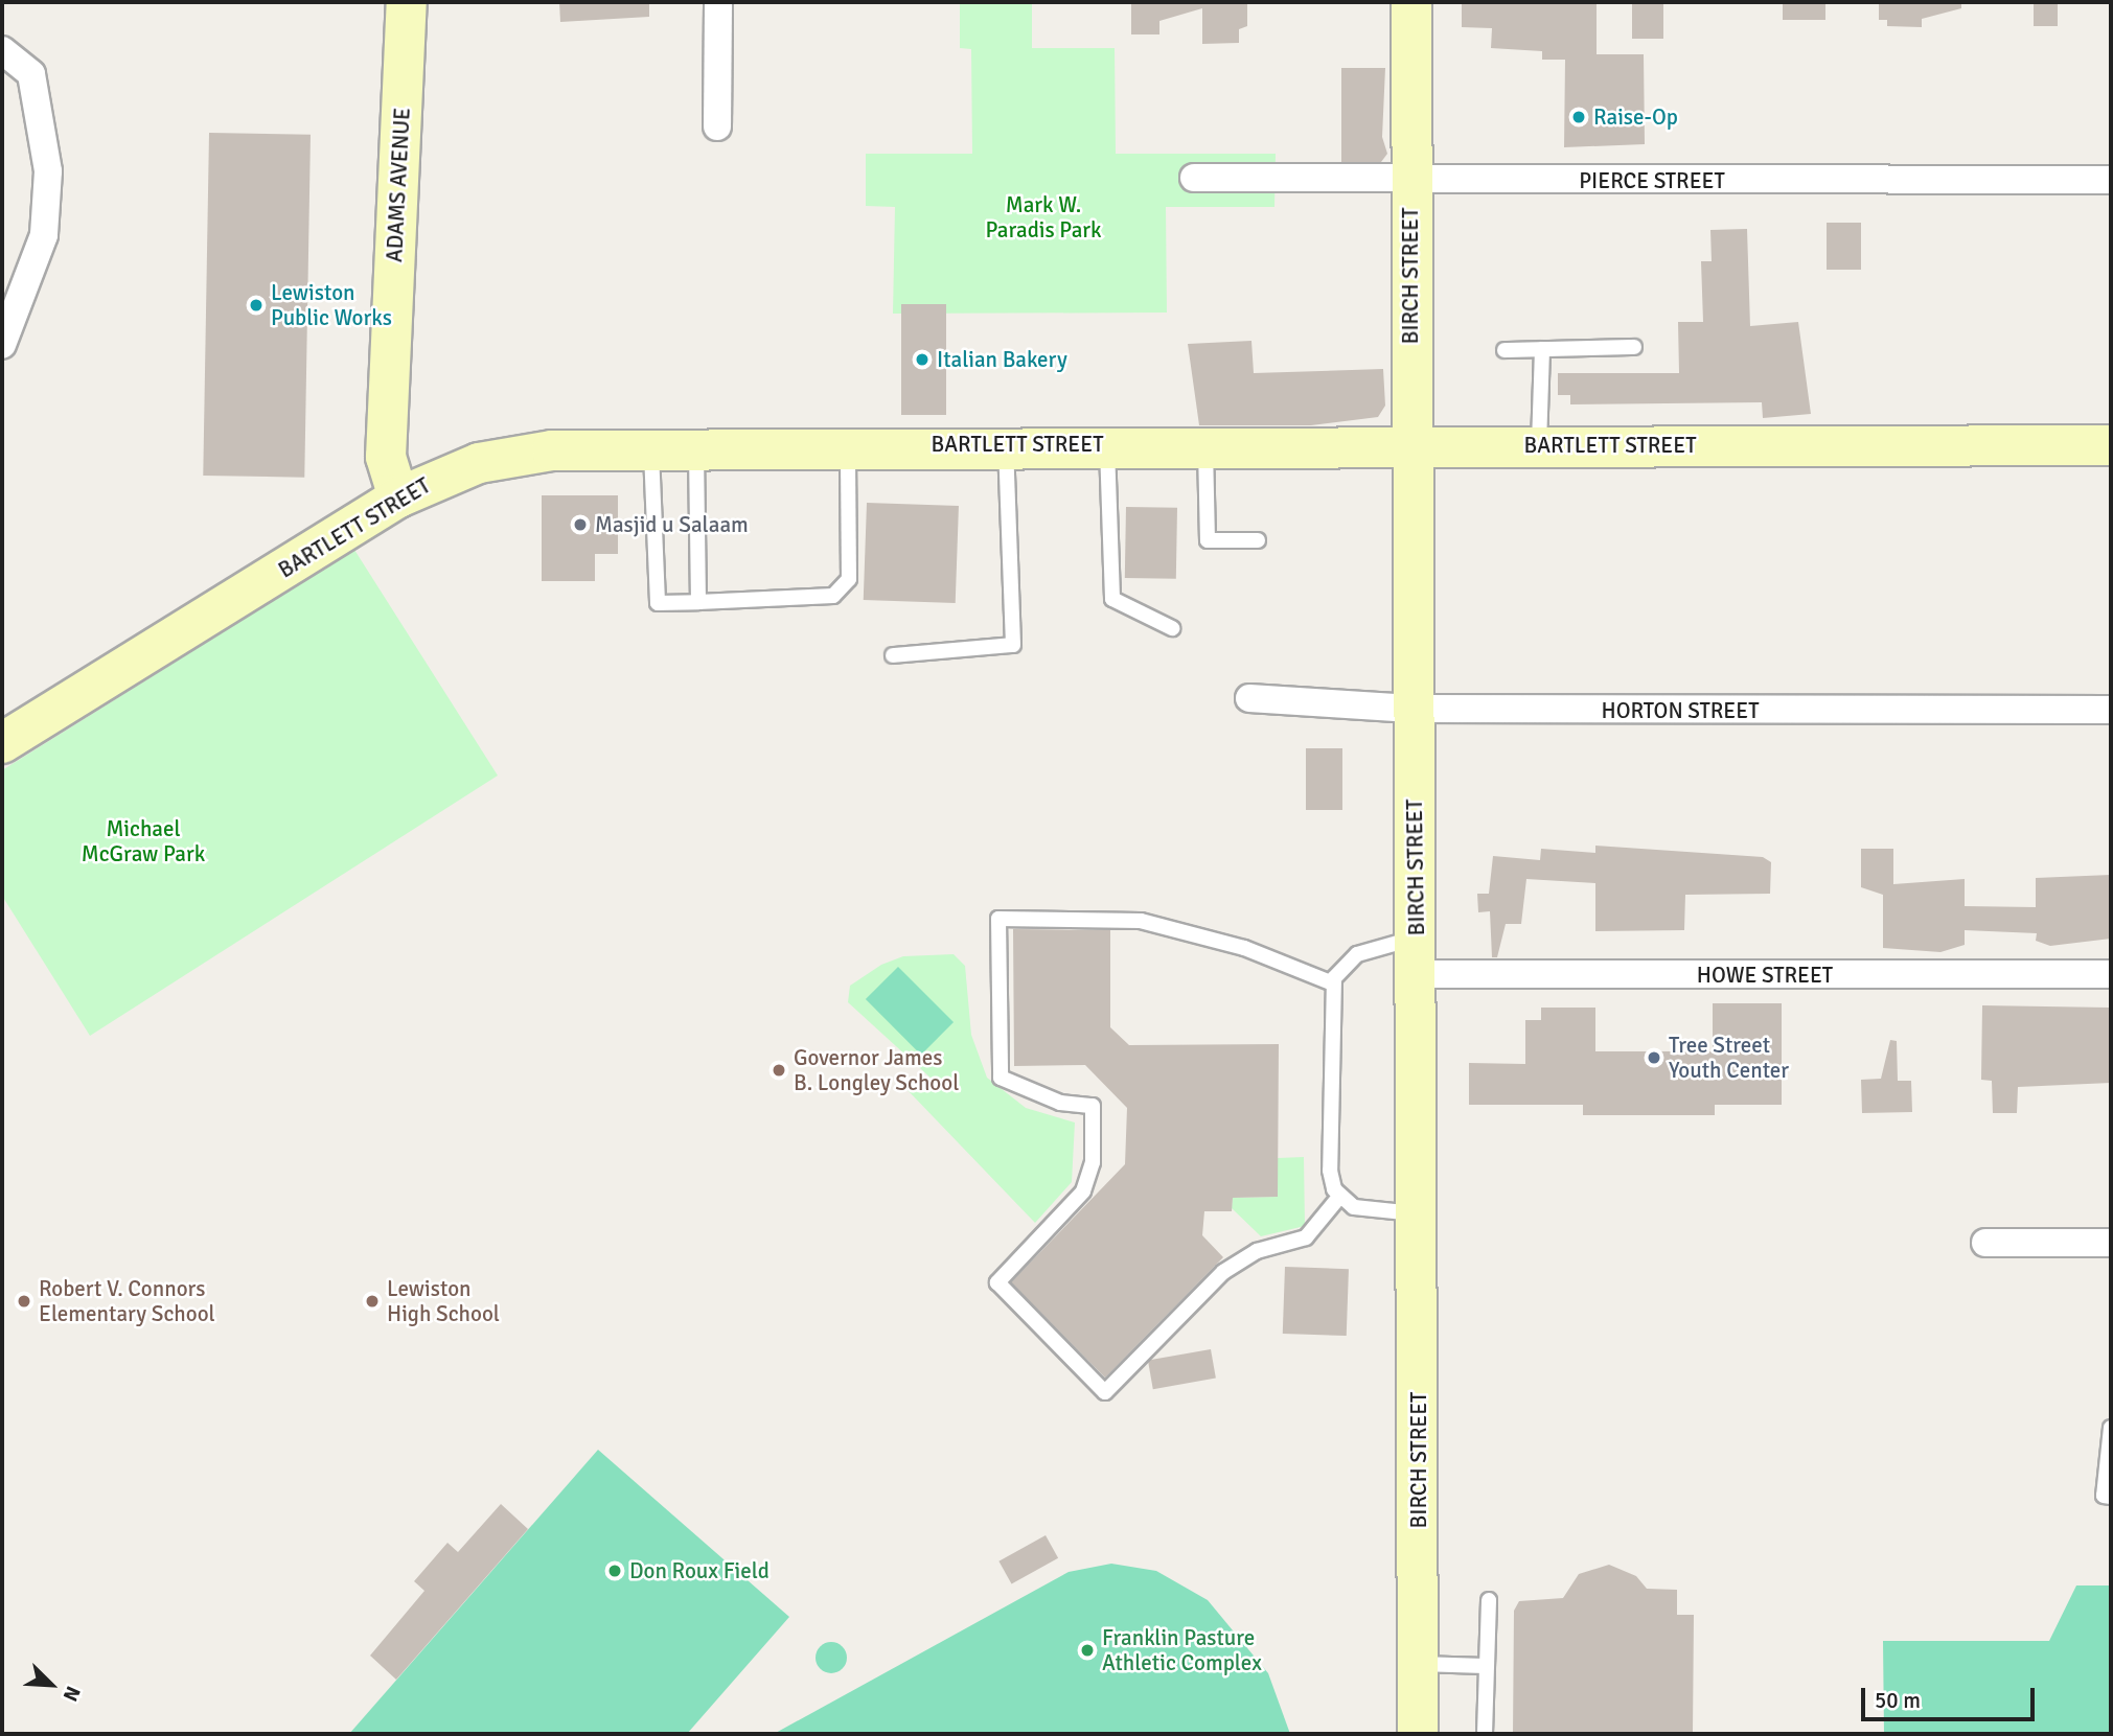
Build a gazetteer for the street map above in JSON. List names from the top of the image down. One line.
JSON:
{"streets":{"street":["PIERCE STREET","ADAMS AVENUE","BIRCH STREET","BARTLETT STREET","HORTON STREET","HOWE STREET"]},"crossings":[["PIERCE STREET","BIRCH STREET"],["ADAMS AVENUE","BARTLETT STREET"],["BIRCH STREET","BARTLETT STREET"],["BIRCH STREET","HORTON STREET"],["BIRCH STREET","HOWE STREET"]],"parks":["Mark W. Paradis Park","Michael McGraw Park"],"places":["Raise-Op","Lewiston Public Works","Italian Bakery","Masjid u Salaam","Tree Street Youth Center","Governor James B. Longley School","Robert V. Connors Elementary School","Lewiston High School","Don Roux Field","Franklin Pasture Athletic Complex"],"scale_bar":"50 m","north":"bottom right"}
